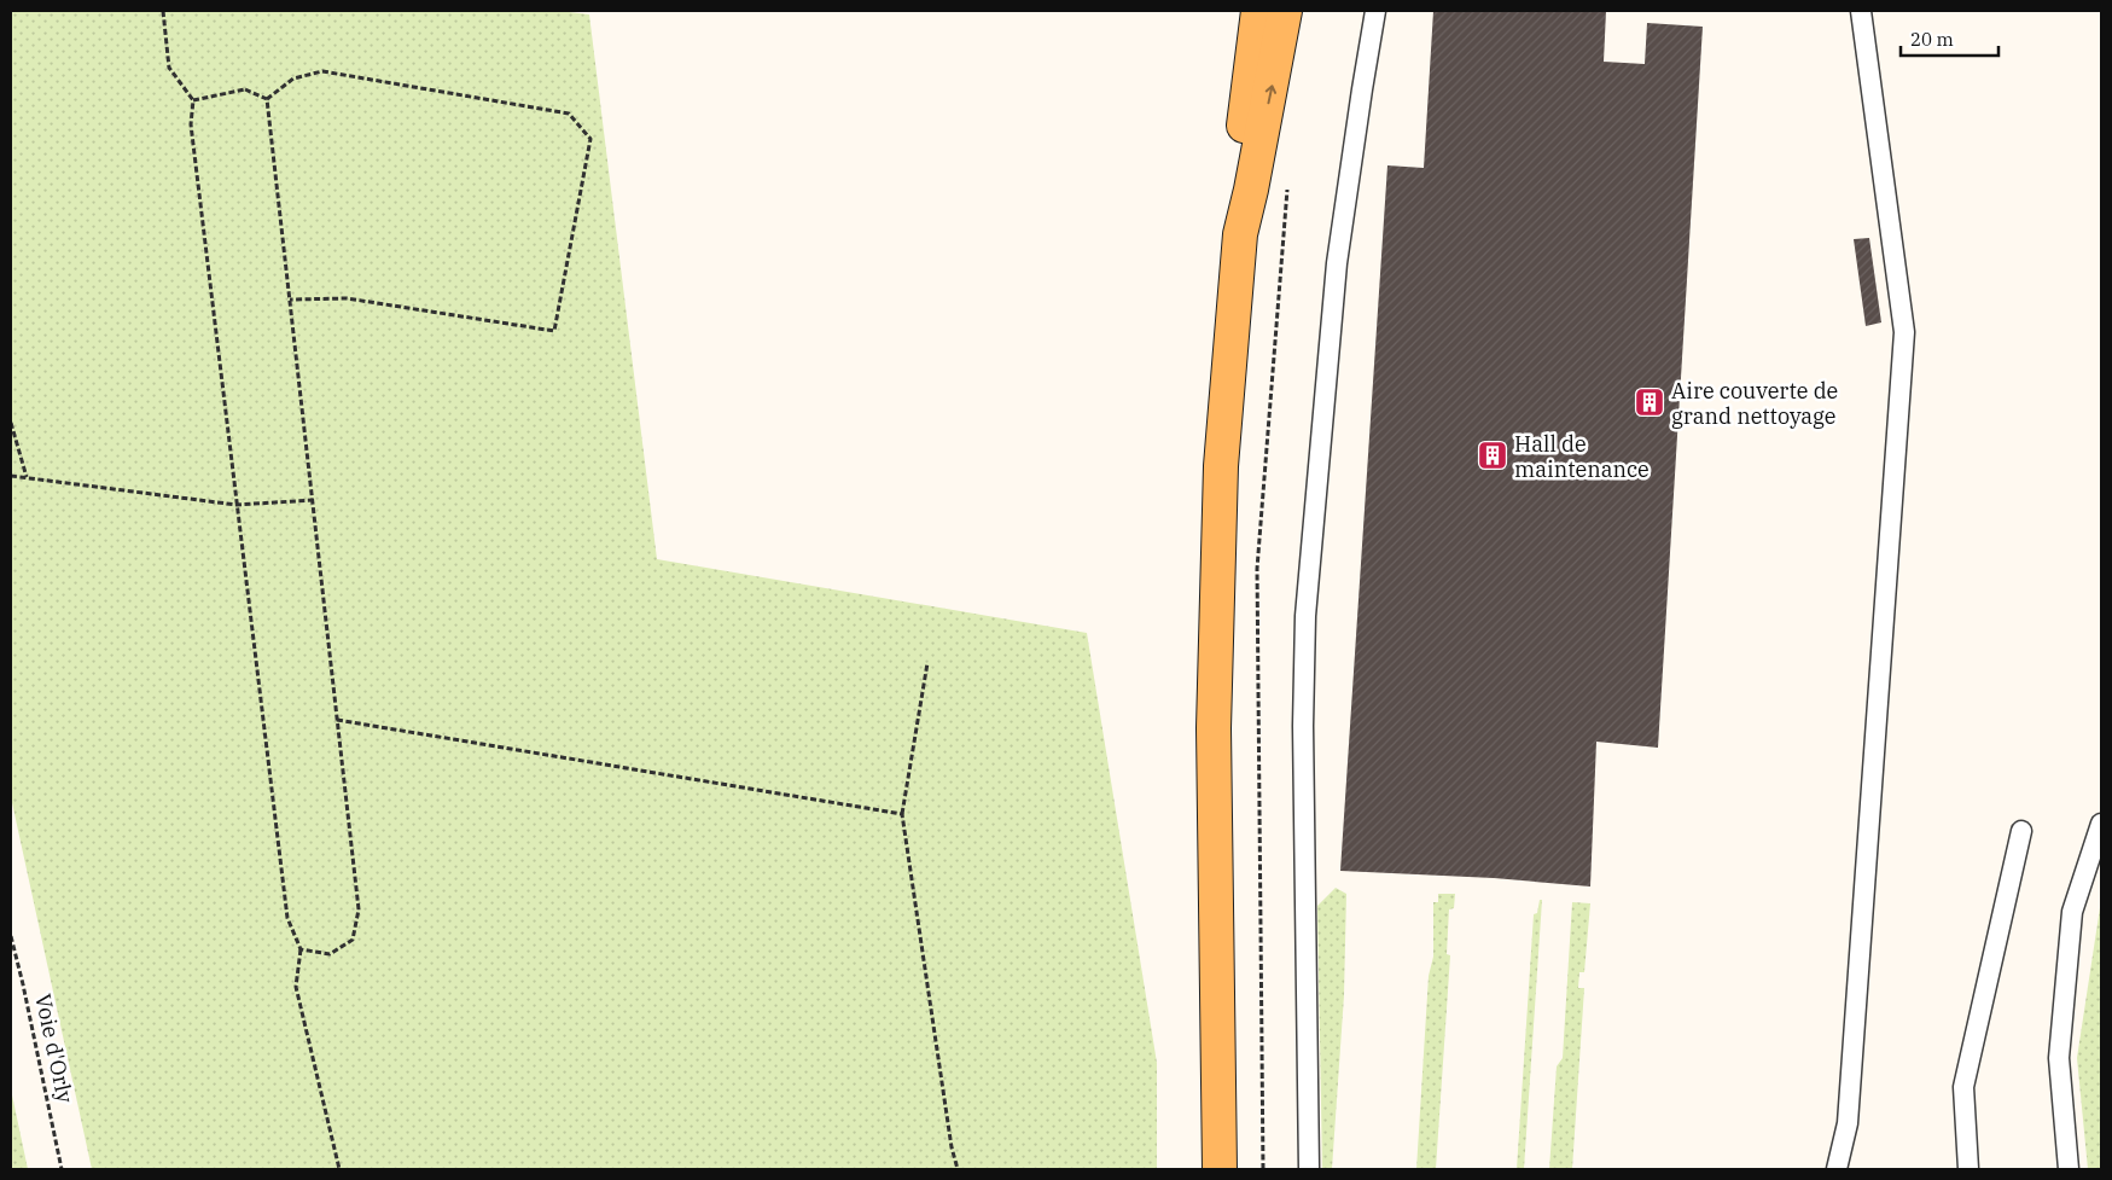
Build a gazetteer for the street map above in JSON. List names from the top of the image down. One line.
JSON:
{"streets":{"path":["Voie d'Orly"]},"places":{"building":["Aire couverte de grand nettoyage","Hall de maintenance"]},"scale_bar":"20 m"}
